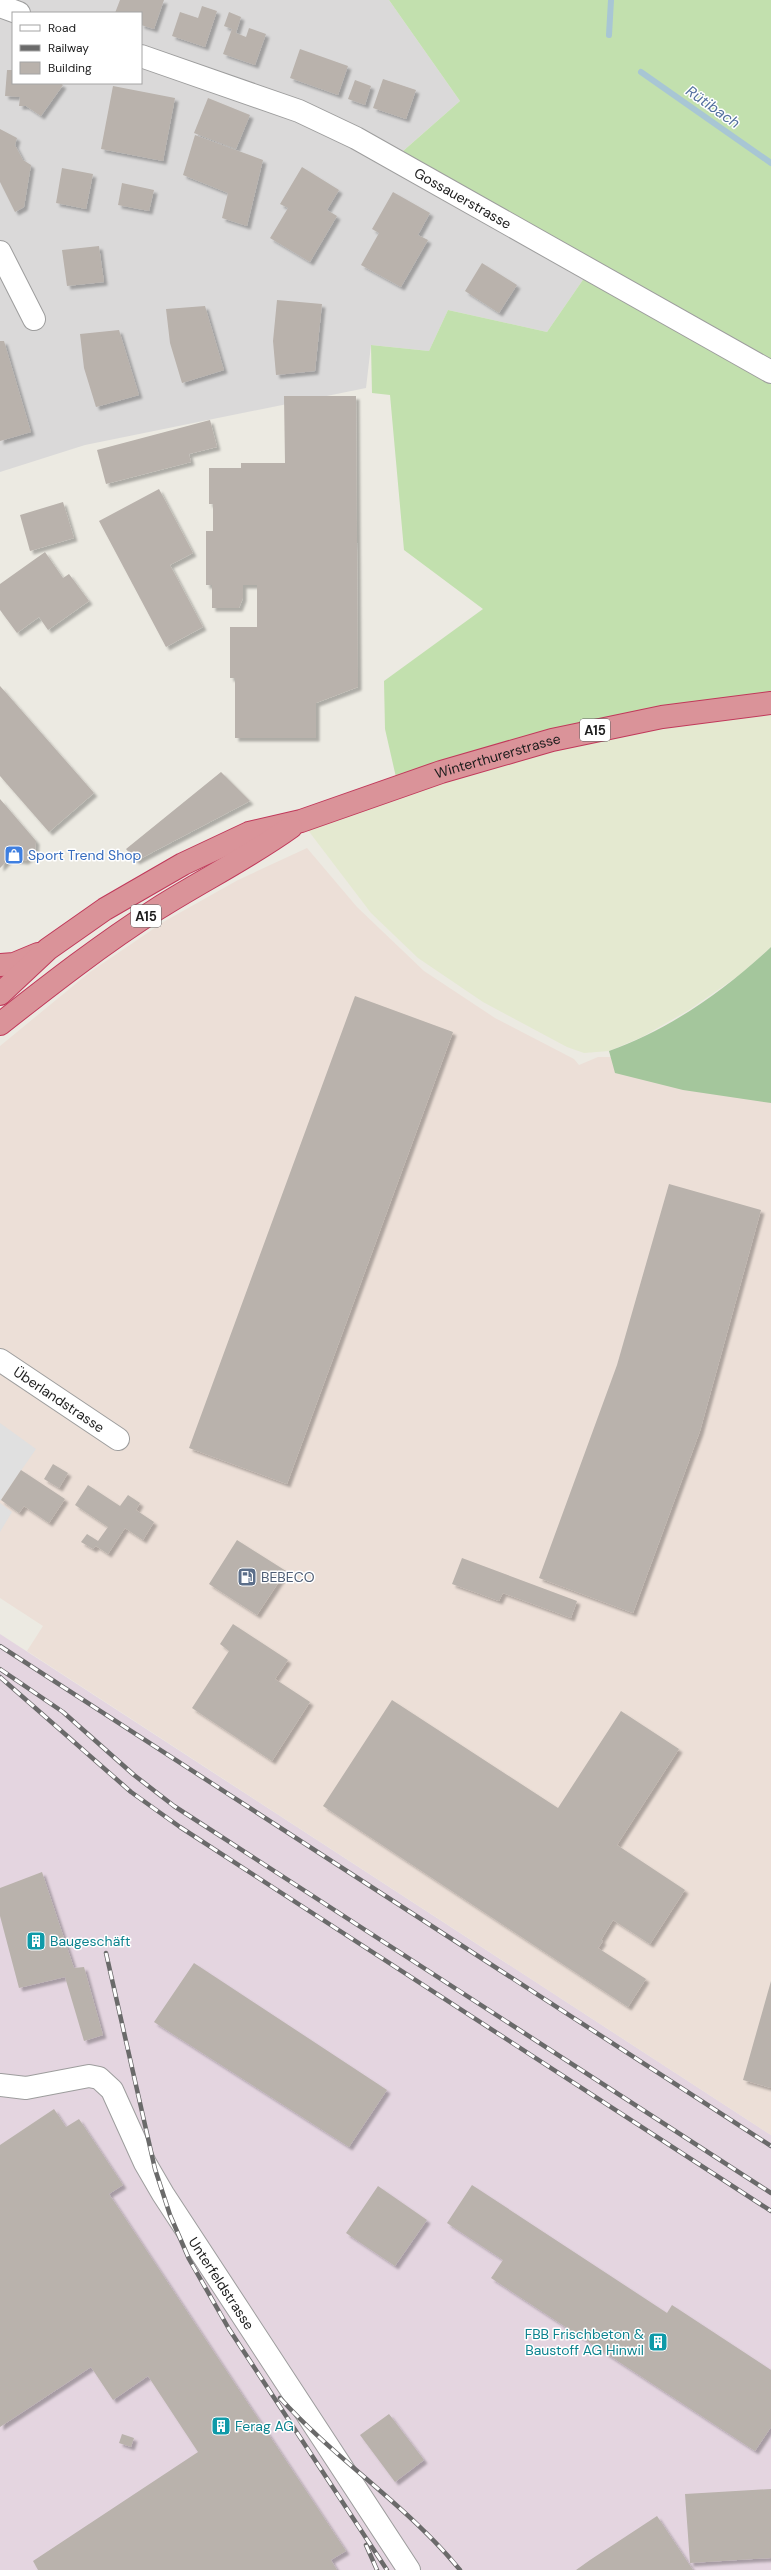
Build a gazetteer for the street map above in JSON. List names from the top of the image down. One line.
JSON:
{"streets":{"highway":["A15","Winterthurerstrasse"],"street":["Gossauerstrasse","Überlandstrasse","Unterfeldstrasse"]},"crossings":[["A15","Winterthurerstrasse"]],"water":["Rütibach"],"places":{"shop":["Sport Trend Shop"],"fuel station":["BEBECO"],"building":["Baugeschäft","FBB Frischbeton & Baustoff AG Hinwil","Ferag AG"]},"legend":["Road","Railway","Building"]}
